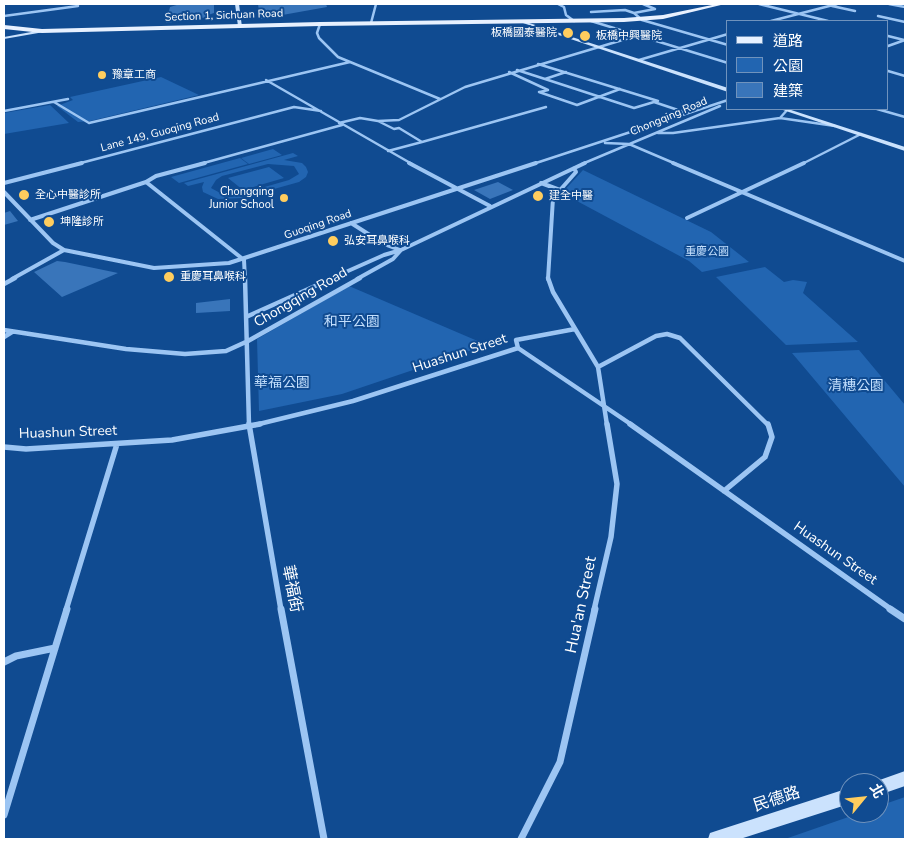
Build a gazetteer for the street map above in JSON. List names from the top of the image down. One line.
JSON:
{"streets":{"main road":["Section 1, Sichuan Road"],"street":["Chongqing Road","Lane 149, Guoqing Road","Guoqing Road","Huashun Street","華福街","Hua'an Street","民德路"]},"crossings":[["Chongqing Road","Guoqing Road"],["Chongqing Road","華福街"],["Huashun Street","華福街"],["Huashun Street","Hua'an Street"]],"parks":["重慶公園","和平公園","華福公園","清穗公園"],"places":["板橋國泰醫院","板橋中興醫院","豫章工商","全心中醫診所","建全中醫","Chongqing Junior School","坤隆診所","弘安耳鼻喉科","重慶耳鼻喉科"],"legend":["道路","公園","建築"],"north":"top right"}
